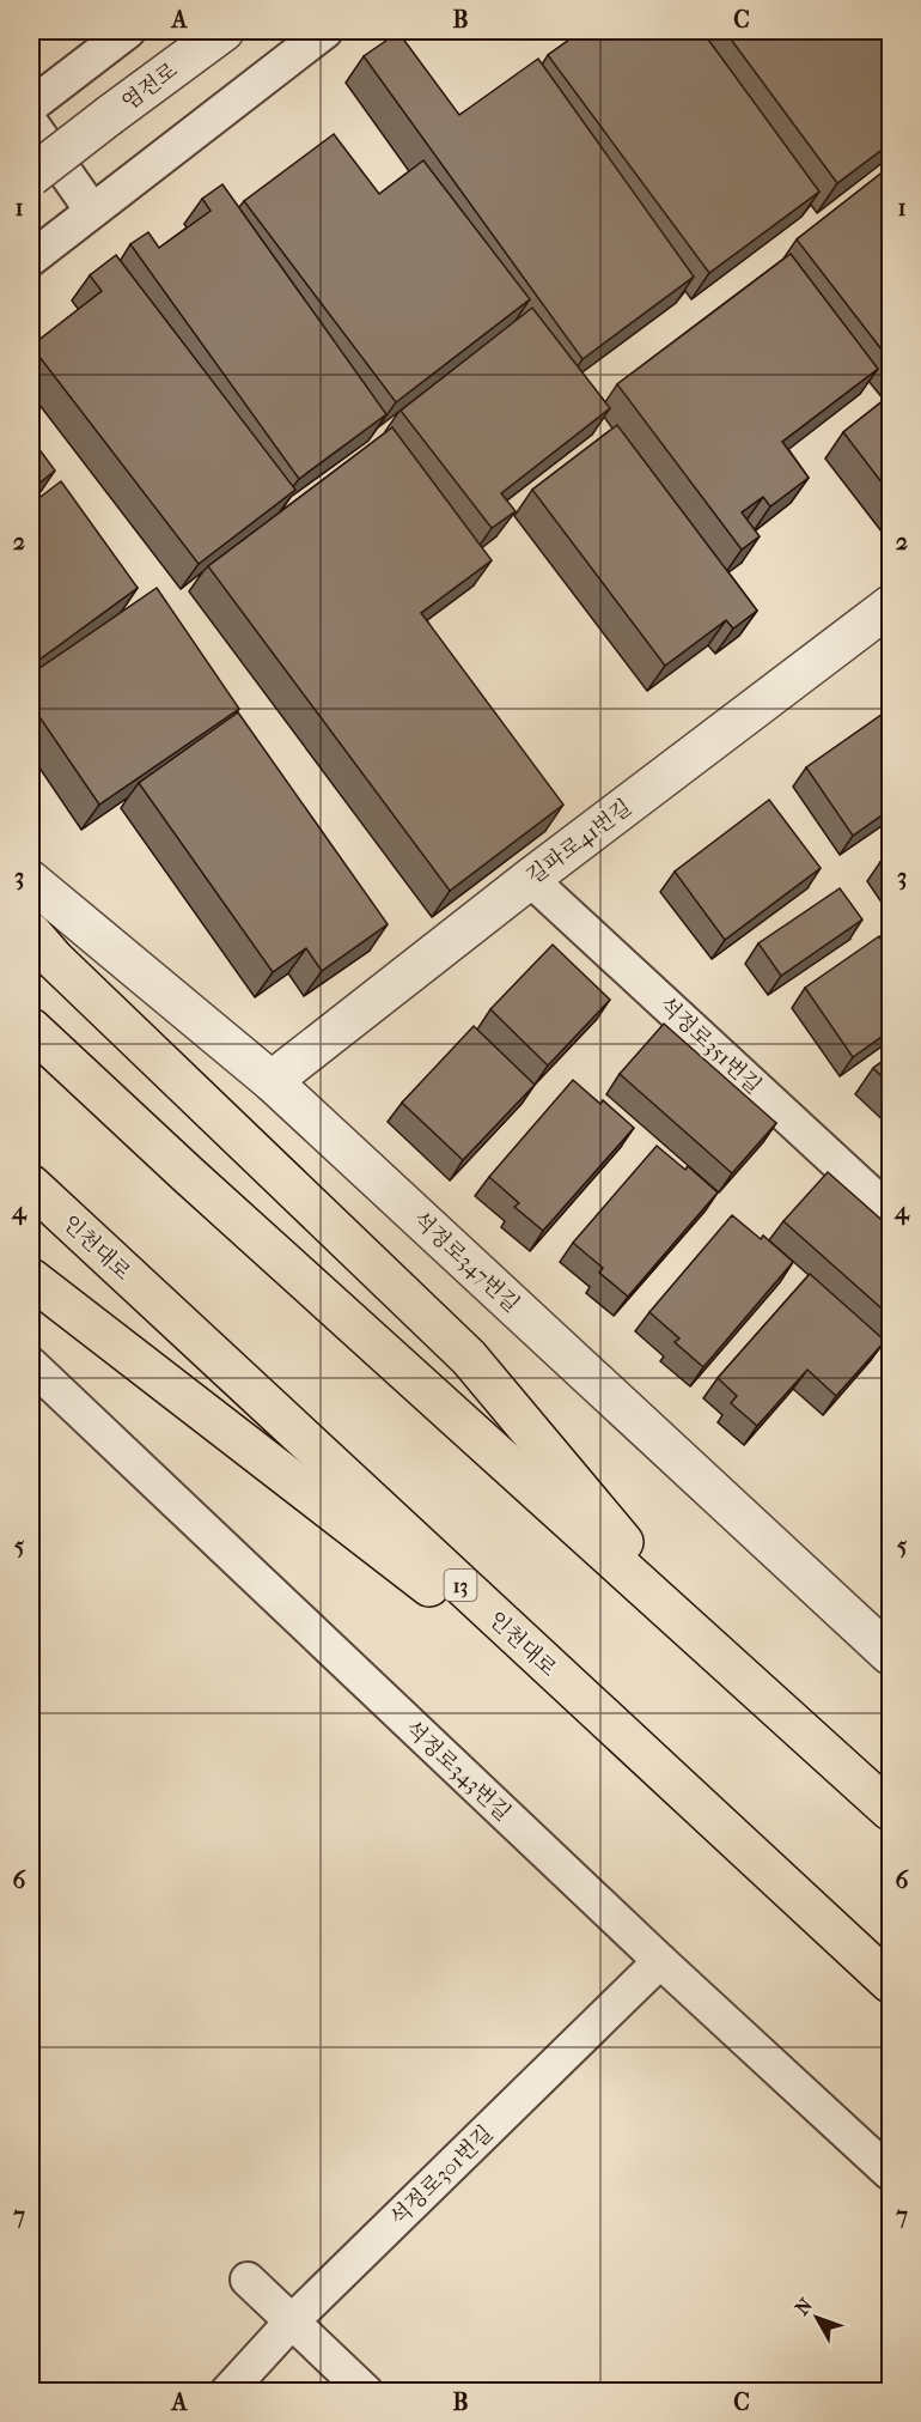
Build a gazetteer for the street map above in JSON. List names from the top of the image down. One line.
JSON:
{"streets":{"highway":["인천대로","13"],"street":["염전로","길파로41번길","석정로347번길"],"lane":["석정로351번길","석정로343번길","석정로301번길"]},"crossings":[["길파로41번길","석정로351번길"],["길파로41번길","석정로347번길"],["석정로343번길","석정로301번길"]],"north":"top left","grid":{"columns":["A","B","C"],"rows":["1","2","3","4","5","6","7"]}}
